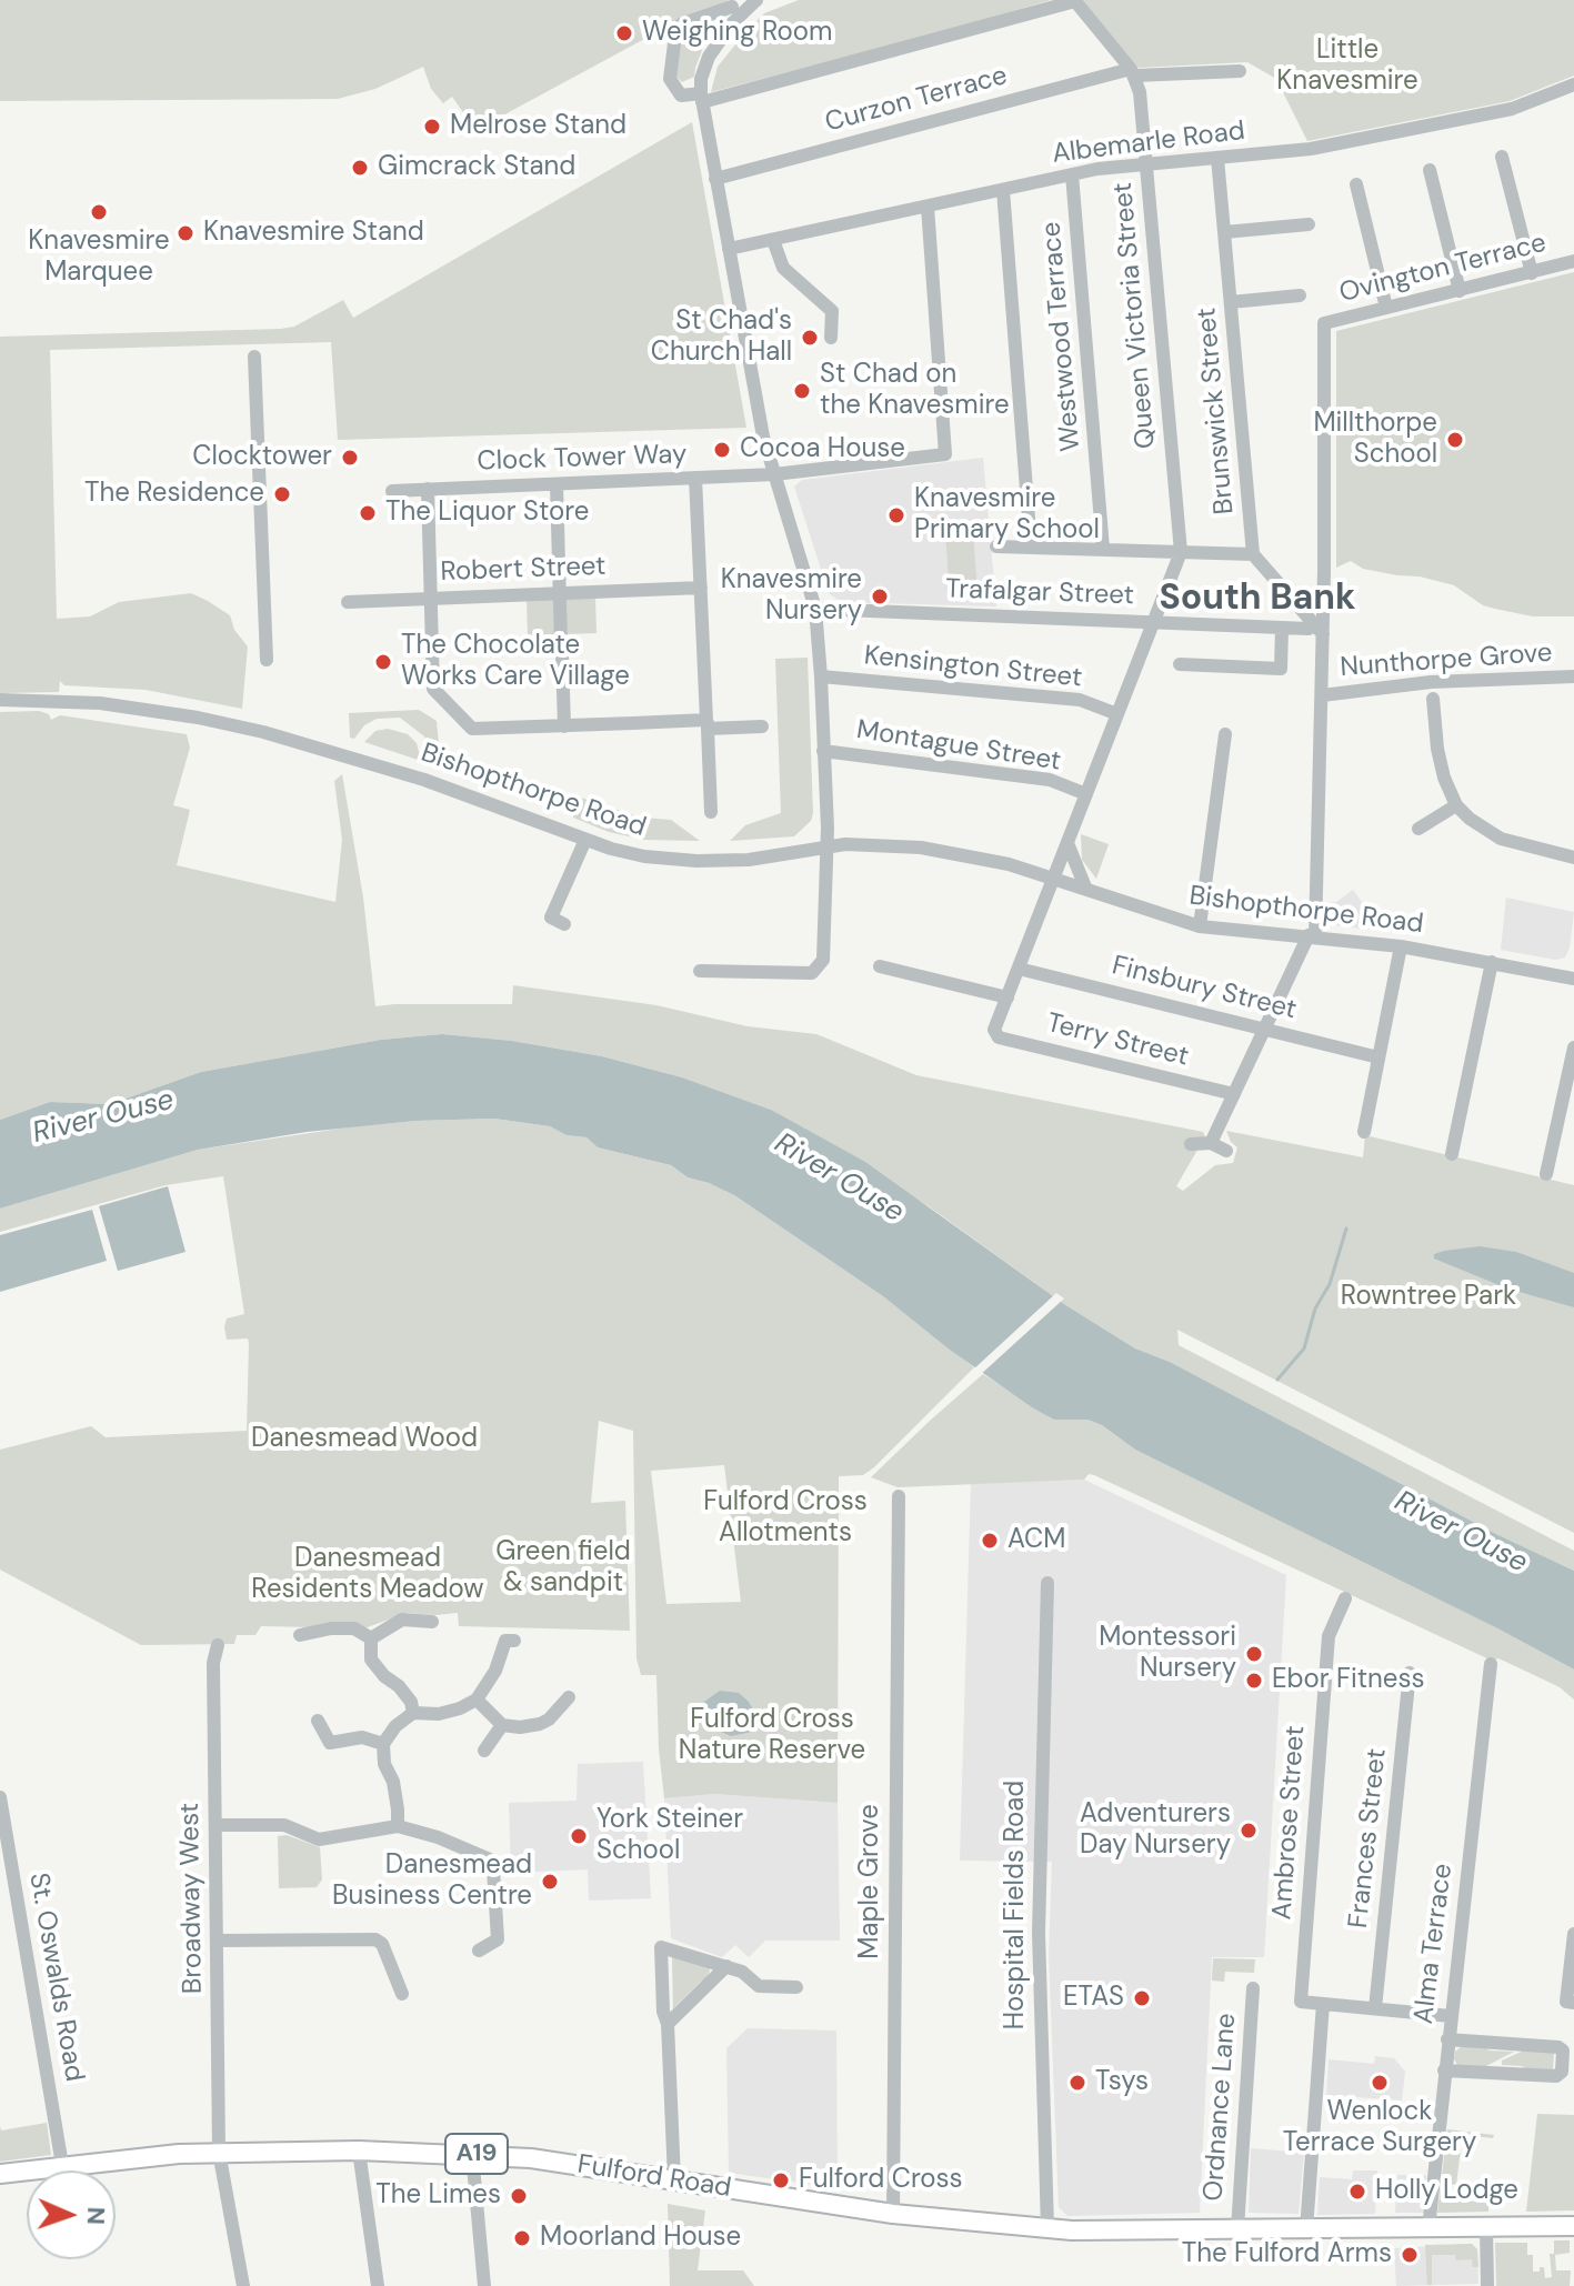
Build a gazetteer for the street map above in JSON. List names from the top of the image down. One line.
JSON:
{"streets":{"main road":["A19","Fulford Road"],"street":["Curzon Terrace","Albemarle Road","Ovington Terrace","Queen Victoria Street","Westwood Terrace","Brunswick Street","Clock Tower Way","Robert Street","Trafalgar Street","Nunthorpe Grove","Kensington Street","Montague Street","Bishopthorpe Road","Finsbury Street","Terry Street","Ambrose Street","Frances Street","Maple Grove","Broadway West","Hospital Fields Road","Alma Terrace","St. Oswalds Road","Ordnance Lane"]},"crossings":[["Curzon Terrace","Queen Victoria Street"],["Albemarle Road","Queen Victoria Street"],["Albemarle Road","Westwood Terrace"],["Albemarle Road","Brunswick Street"],["Albemarle Road","Clock Tower Way"],["Ovington Terrace","Trafalgar Street"],["Maple Grove","Fulford Road"],["Broadway West","Fulford Road"],["Hospital Fields Road","Fulford Road"],["Alma Terrace","Fulford Road"],["St. Oswalds Road","Fulford Road"],["Ordnance Lane","Fulford Road"]],"districts":["South Bank"],"water":["River Ouse"],"parks":["Little Knavesmire","Rowntree Park","Danesmead Wood","Fulford Cross Allotments","Green field & sandpit","Danesmead Residents Meadow","Fulford Cross Nature Reserve"],"places":["Weighing Room","Melrose Stand","Gimcrack Stand","Knavesmire Marquee","Knavesmire Stand","St Chad's Church Hall","St Chad on the Knavesmire","Millthorpe School","Cocoa House","Clocktower","The Residence","The Liquor Store","Knavesmire Primary School","Knavesmire Nursery","The Chocolate Works Care Village","ACM","Montessori Nursery","Ebor Fitness","Adventurers Day Nursery","York Steiner School","Danesmead Business Centre","ETAS","Tsys","Wenlock Terrace Surgery","Fulford Cross","Holly Lodge","The Limes","Moorland House","The Fulford Arms"],"north":"right"}
